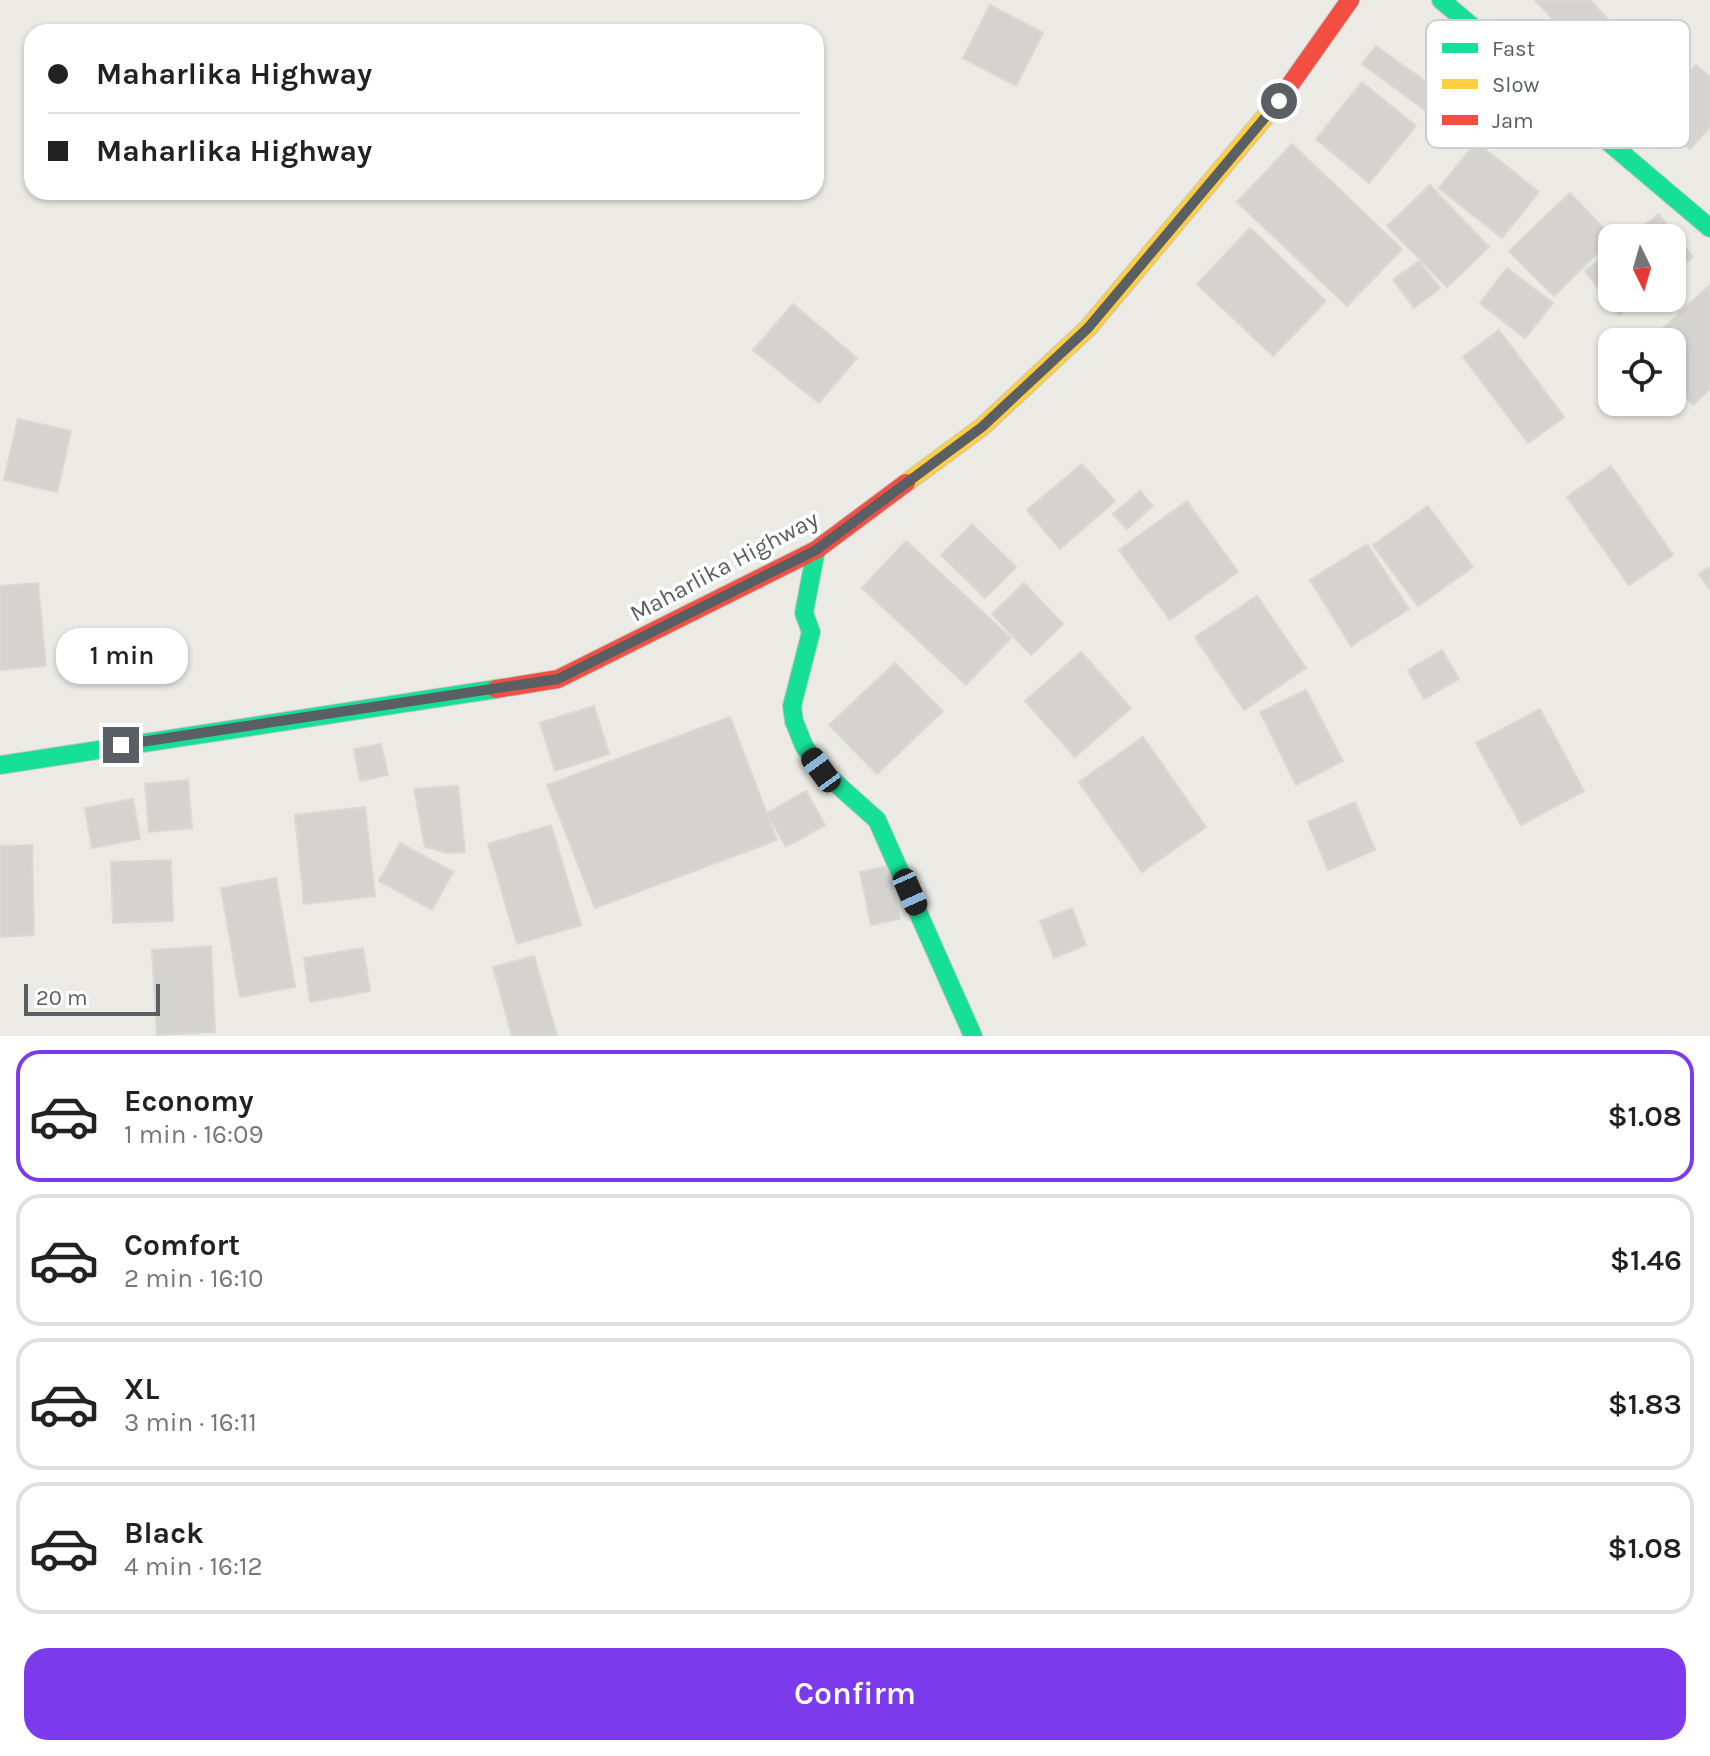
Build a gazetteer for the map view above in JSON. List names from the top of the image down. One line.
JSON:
{"streets":{"main road":["Maharlika Highway"]},"legend":["Fast","Slow","Jam"],"scale_bar":"20 m","north":"bottom","page":{"banner":["Maharlika Highway","Maharlika Highway"],"bubble":"1 min","scale":"20 m","list":[{"name":"Economy","note":"1 min · 16:09","value":"$1.08"},{"name":"Comfort","note":"2 min · 16:10","value":"$1.46"},{"name":"XL","note":"3 min · 16:11","value":"$1.83"},{"name":"Black","note":"4 min · 16:12","value":"$1.08"}],"buttons":"Confirm"}}
